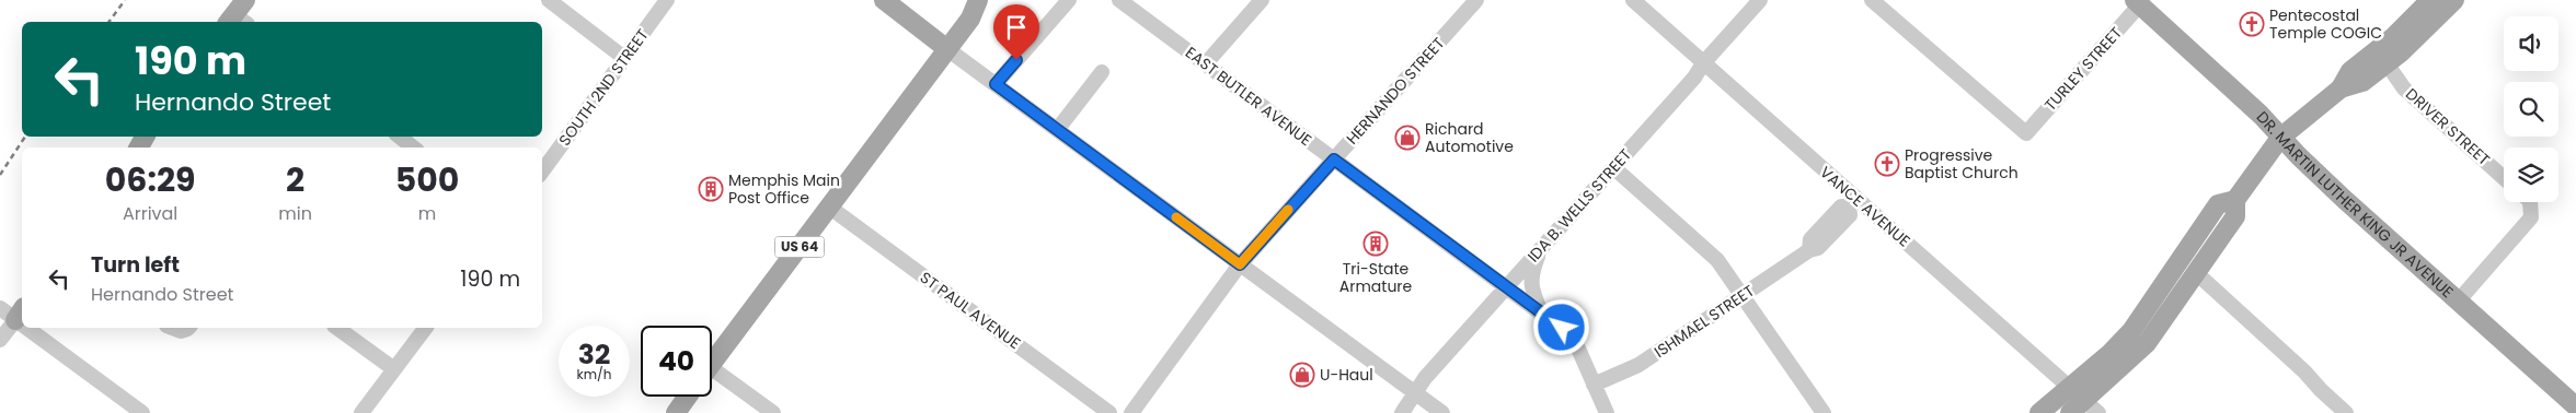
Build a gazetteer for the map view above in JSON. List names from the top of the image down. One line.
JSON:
{"streets":{"main road":["DR. MARTIN LUTHER KING JR AVENUE","US 64"],"street":["TURLEY STREET","SOUTH 2ND STREET","HERNANDO STREET","EAST BUTLER AVENUE","DRIVER STREET","IDA B. WELLS STREET","VANCE AVENUE","ST PAUL AVENUE","ISHMAEL STREET"]},"crossings":[["TURLEY STREET","DR. MARTIN LUTHER KING JR AVENUE"],["HERNANDO STREET","EAST BUTLER AVENUE"],["EAST BUTLER AVENUE","IDA B. WELLS STREET"],["EAST BUTLER AVENUE","ISHMAEL STREET"],["IDA B. WELLS STREET","VANCE AVENUE"],["VANCE AVENUE","ISHMAEL STREET"],["US 64","ST PAUL AVENUE"]],"places":{"church":["Pentecostal Temple COGIC","Progressive Baptist Church"],"shop":["Richard Automotive","U-Haul"],"building":["Memphis Main Post Office","Tri-State Armature"]},"page":{"turn":["190 m","Hernando Street"],"eta":["06:29","Arrival","2","min","500","m"],"list":[{"name":"Turn left","note":"Hernando Street","value":"190 m"}],"speed":"32 km/h","limit":"40"}}
